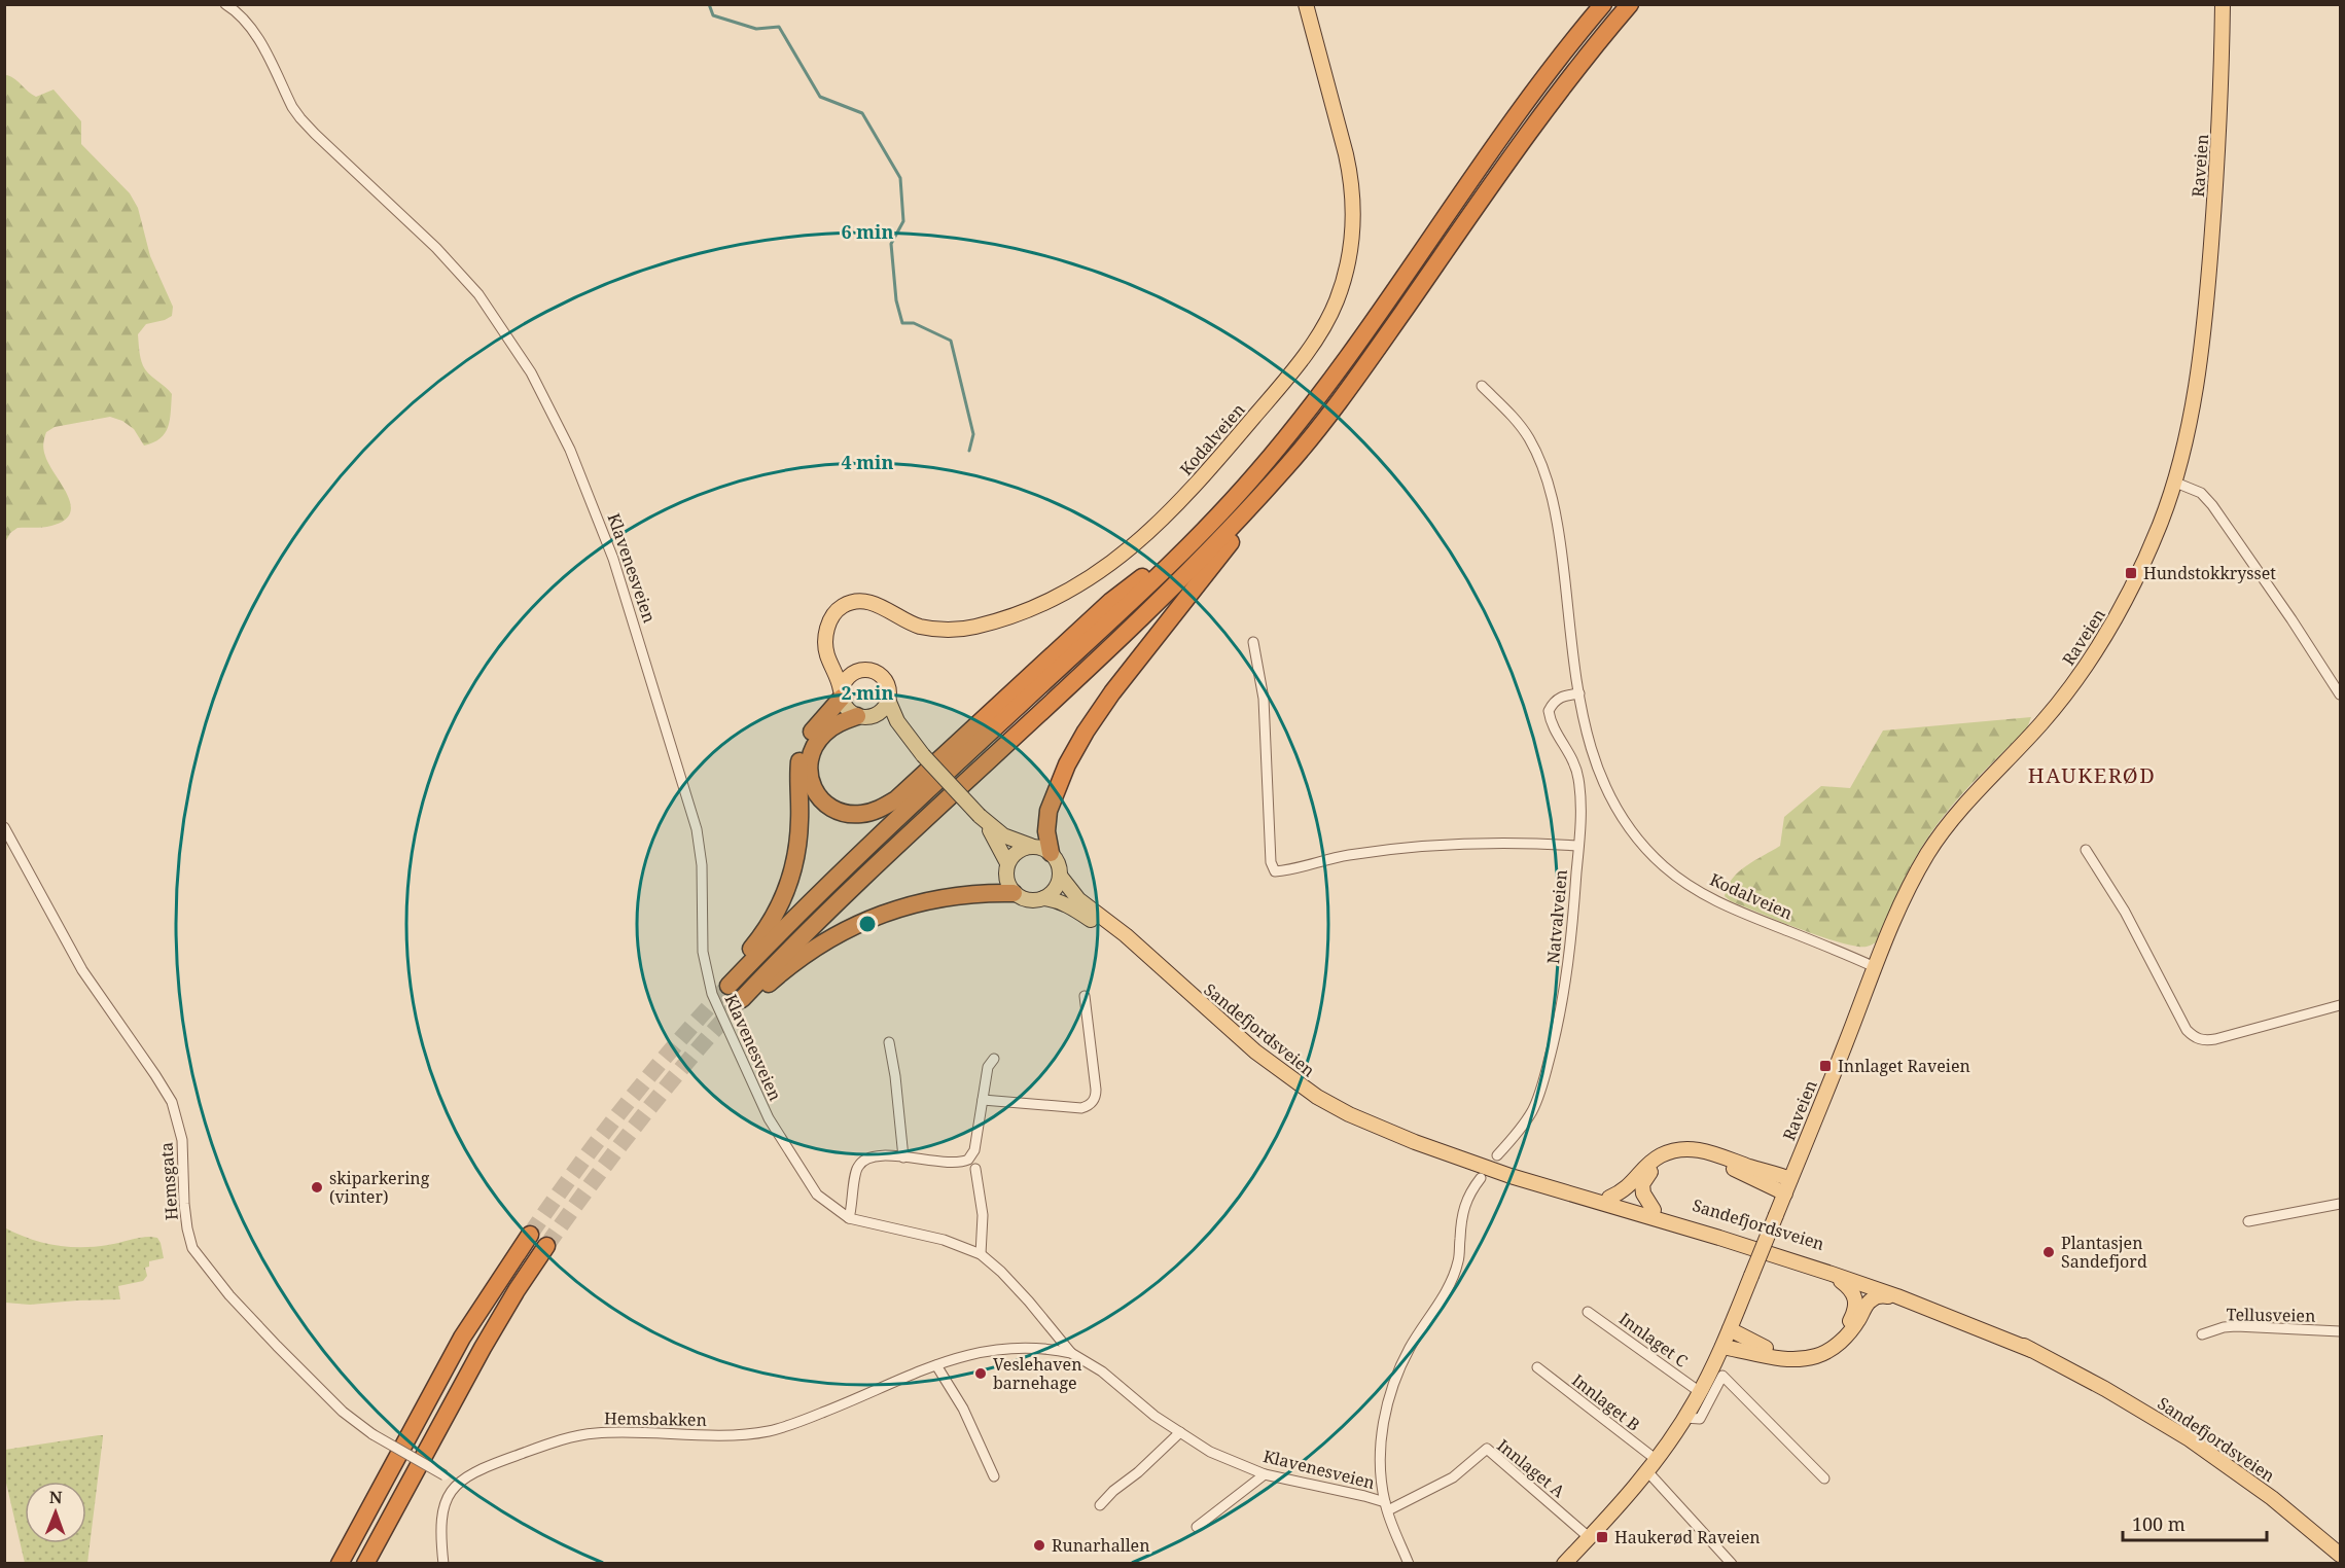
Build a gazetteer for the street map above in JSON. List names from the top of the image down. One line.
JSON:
{"streets":{"main road":["Raveien","Kodalveien","Sandefjordsveien"],"street":["Klavenesveien","Natvalveien","Hemsgata","Tellusveien","Innlaget C","Innlaget B","Hemsbakken","Innlaget A"]},"crossings":[["Raveien","Kodalveien"],["Kodalveien","Natvalveien"],["Klavenesveien","Hemsbakken"],["Klavenesveien","Innlaget A"],["Hemsgata","Hemsbakken"]],"districts":["HAUKERØD"],"places":{"transit":["Hundstokkrysset","Innlaget Raveien","Haukerød Raveien"],"other":["skiparkering (vinter)","Plantasjen Sandefjord","Veslehaven barnehage","Runarhallen"]},"scale_bar":"100 m","north":"top","rings":["6 min","4 min","2 min"]}
